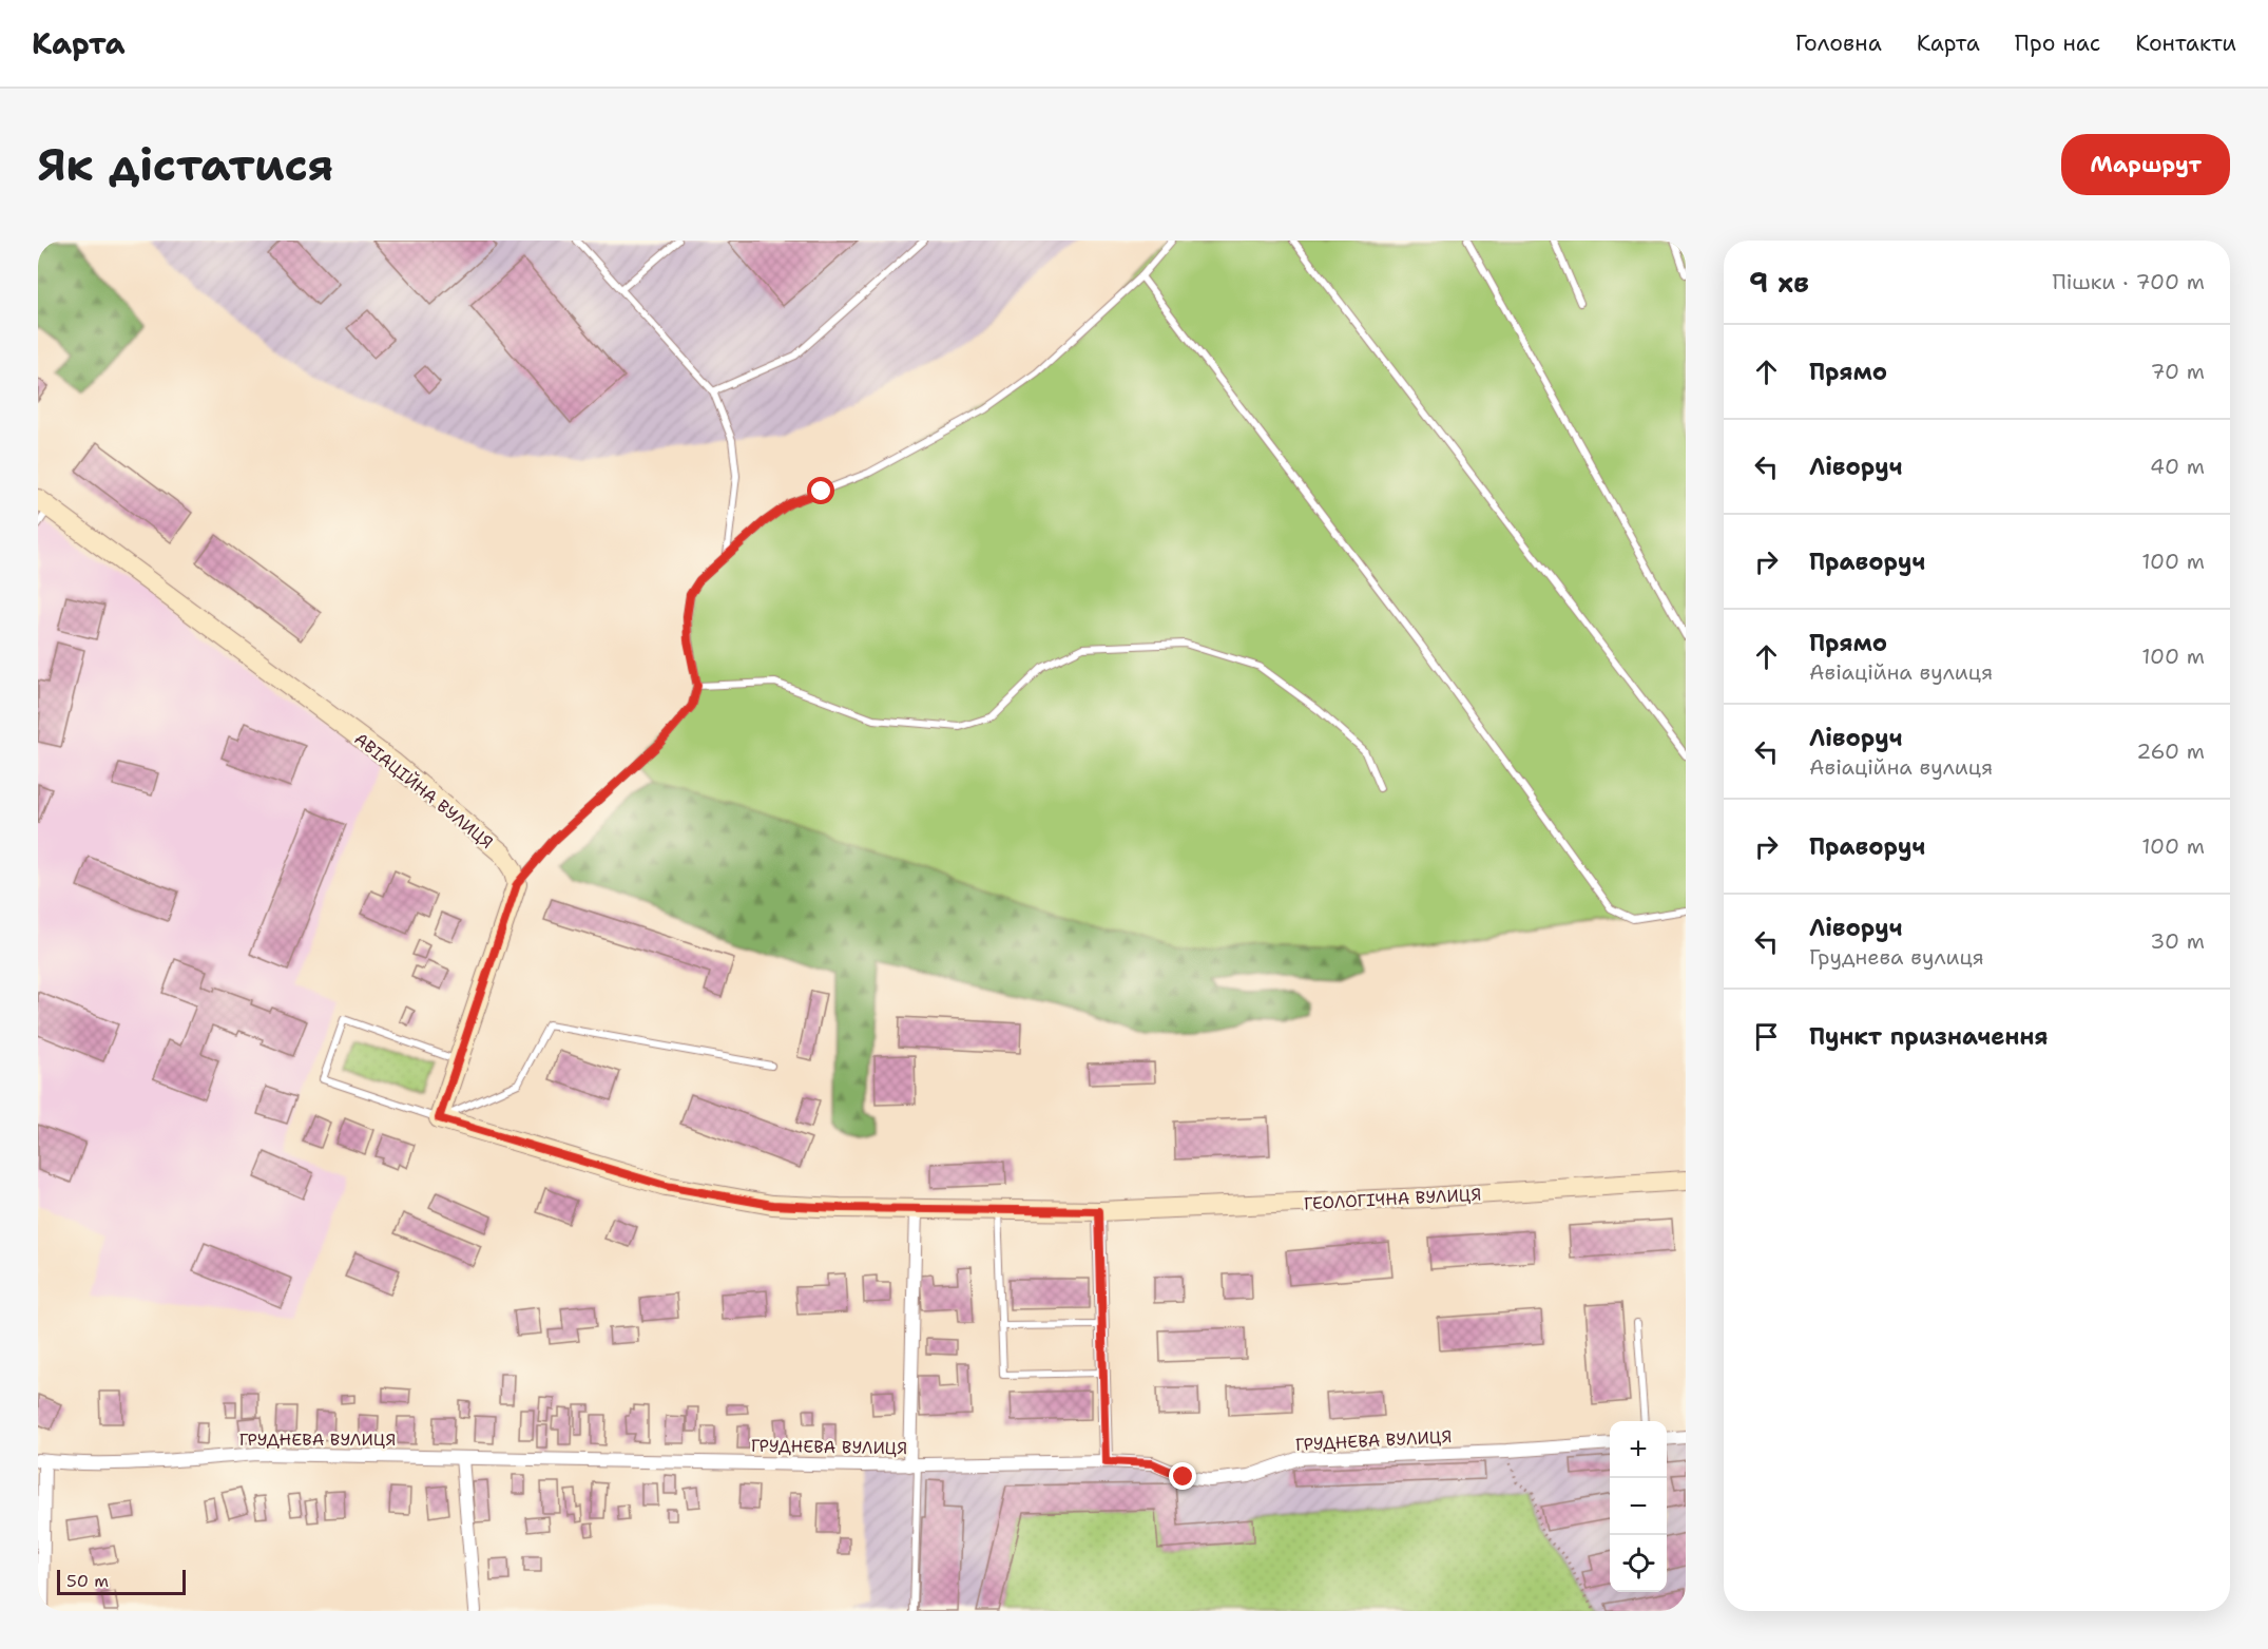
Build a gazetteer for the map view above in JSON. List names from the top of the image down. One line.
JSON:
{"streets":{"street":["АВІАЦІЙНА ВУЛИЦЯ","ГЕОЛОГІЧНА ВУЛИЦЯ","ГРУДНЕВА ВУЛИЦЯ"]},"scale_bar":"50 m","page":{"header":"Карта","nav":["Головна","Карта","Про нас","Контакти"],"buttons":"Маршрут","title":"Як дістатися","heading":["9 хв","Пішки · 700 m"],"list":[["Прямо","70 m"],["Ліворуч","40 m"],["Праворуч","100 m"],["Прямо","Авіаційна вулиця","100 m"],["Ліворуч","Авіаційна вулиця","260 m"],["Праворуч","100 m"],["Ліворуч","Груднева вулиця","30 m"],"Пункт призначення"],"map_buttons":["+","−"],"scale":"50 m"}}
